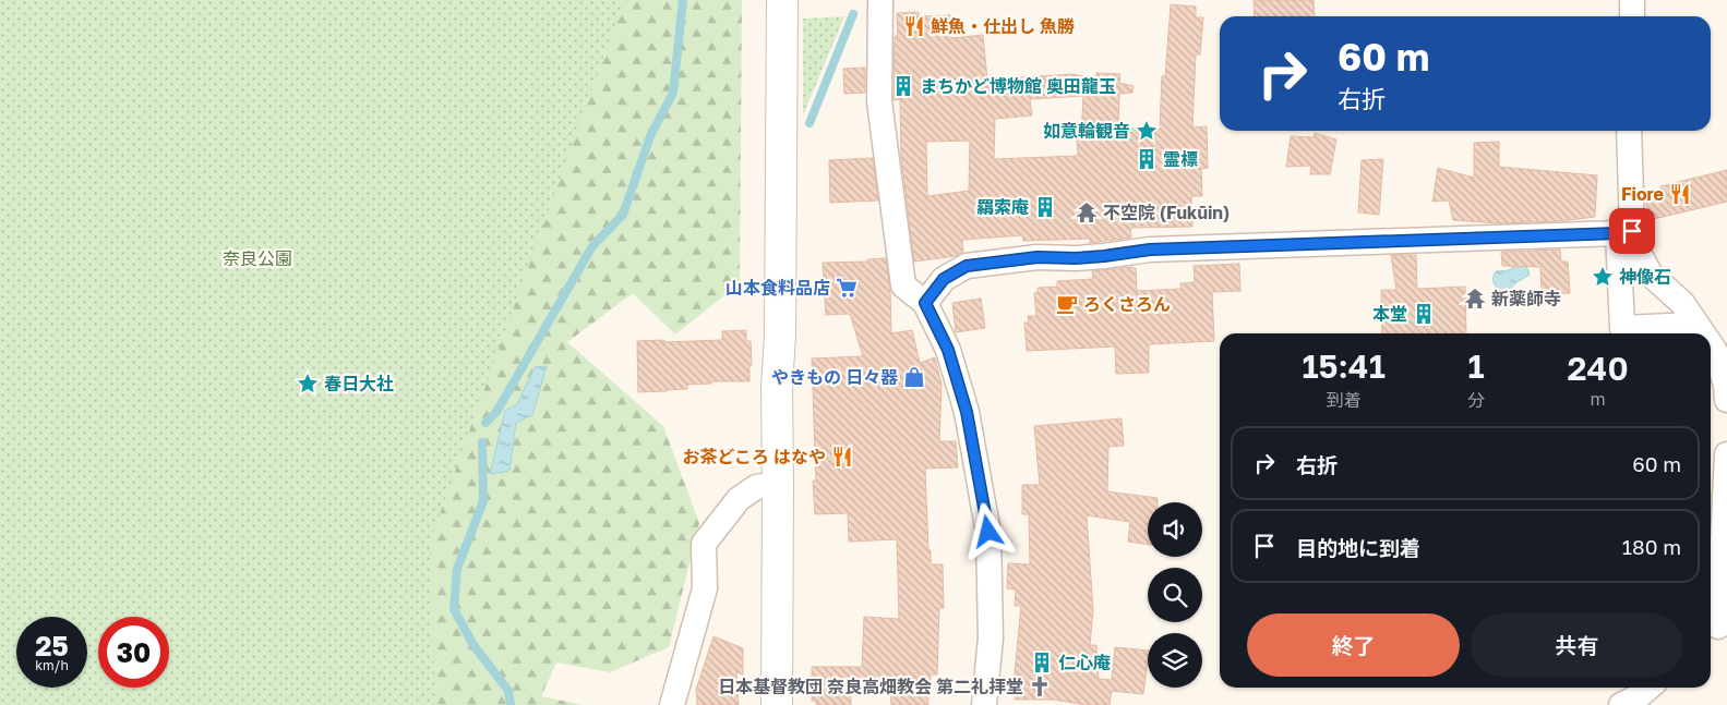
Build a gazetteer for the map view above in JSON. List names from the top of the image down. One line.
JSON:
{"parks":["奈良公園"],"places":{"restaurant":["鮮魚・仕出し 魚勝","Fiore","お茶どころ はなや"],"building":["まちかど博物館 奥田龍玉","霊標","羂索庵","本堂","仁心庵"],"place":["如意輪観音","神像石","春日大社"],"temple":["不空院 (Fukūin)","新薬師寺"],"supermarket":["山本食料品店"],"cafe":["ろくさろん"],"shop":["やきもの 日々器"],"church":["日本基督教団 奈良高畑教会 第二礼拝堂"]},"page":{"turn":["60 m","右折"],"eta":["15:41","到着","1","分","240","m"],"list":[{"name":"右折","value":"60 m"},{"name":"目的地に到着","value":"180 m"}],"buttons":["終了","共有"],"speed":"25 km/h","limit":"30"}}
